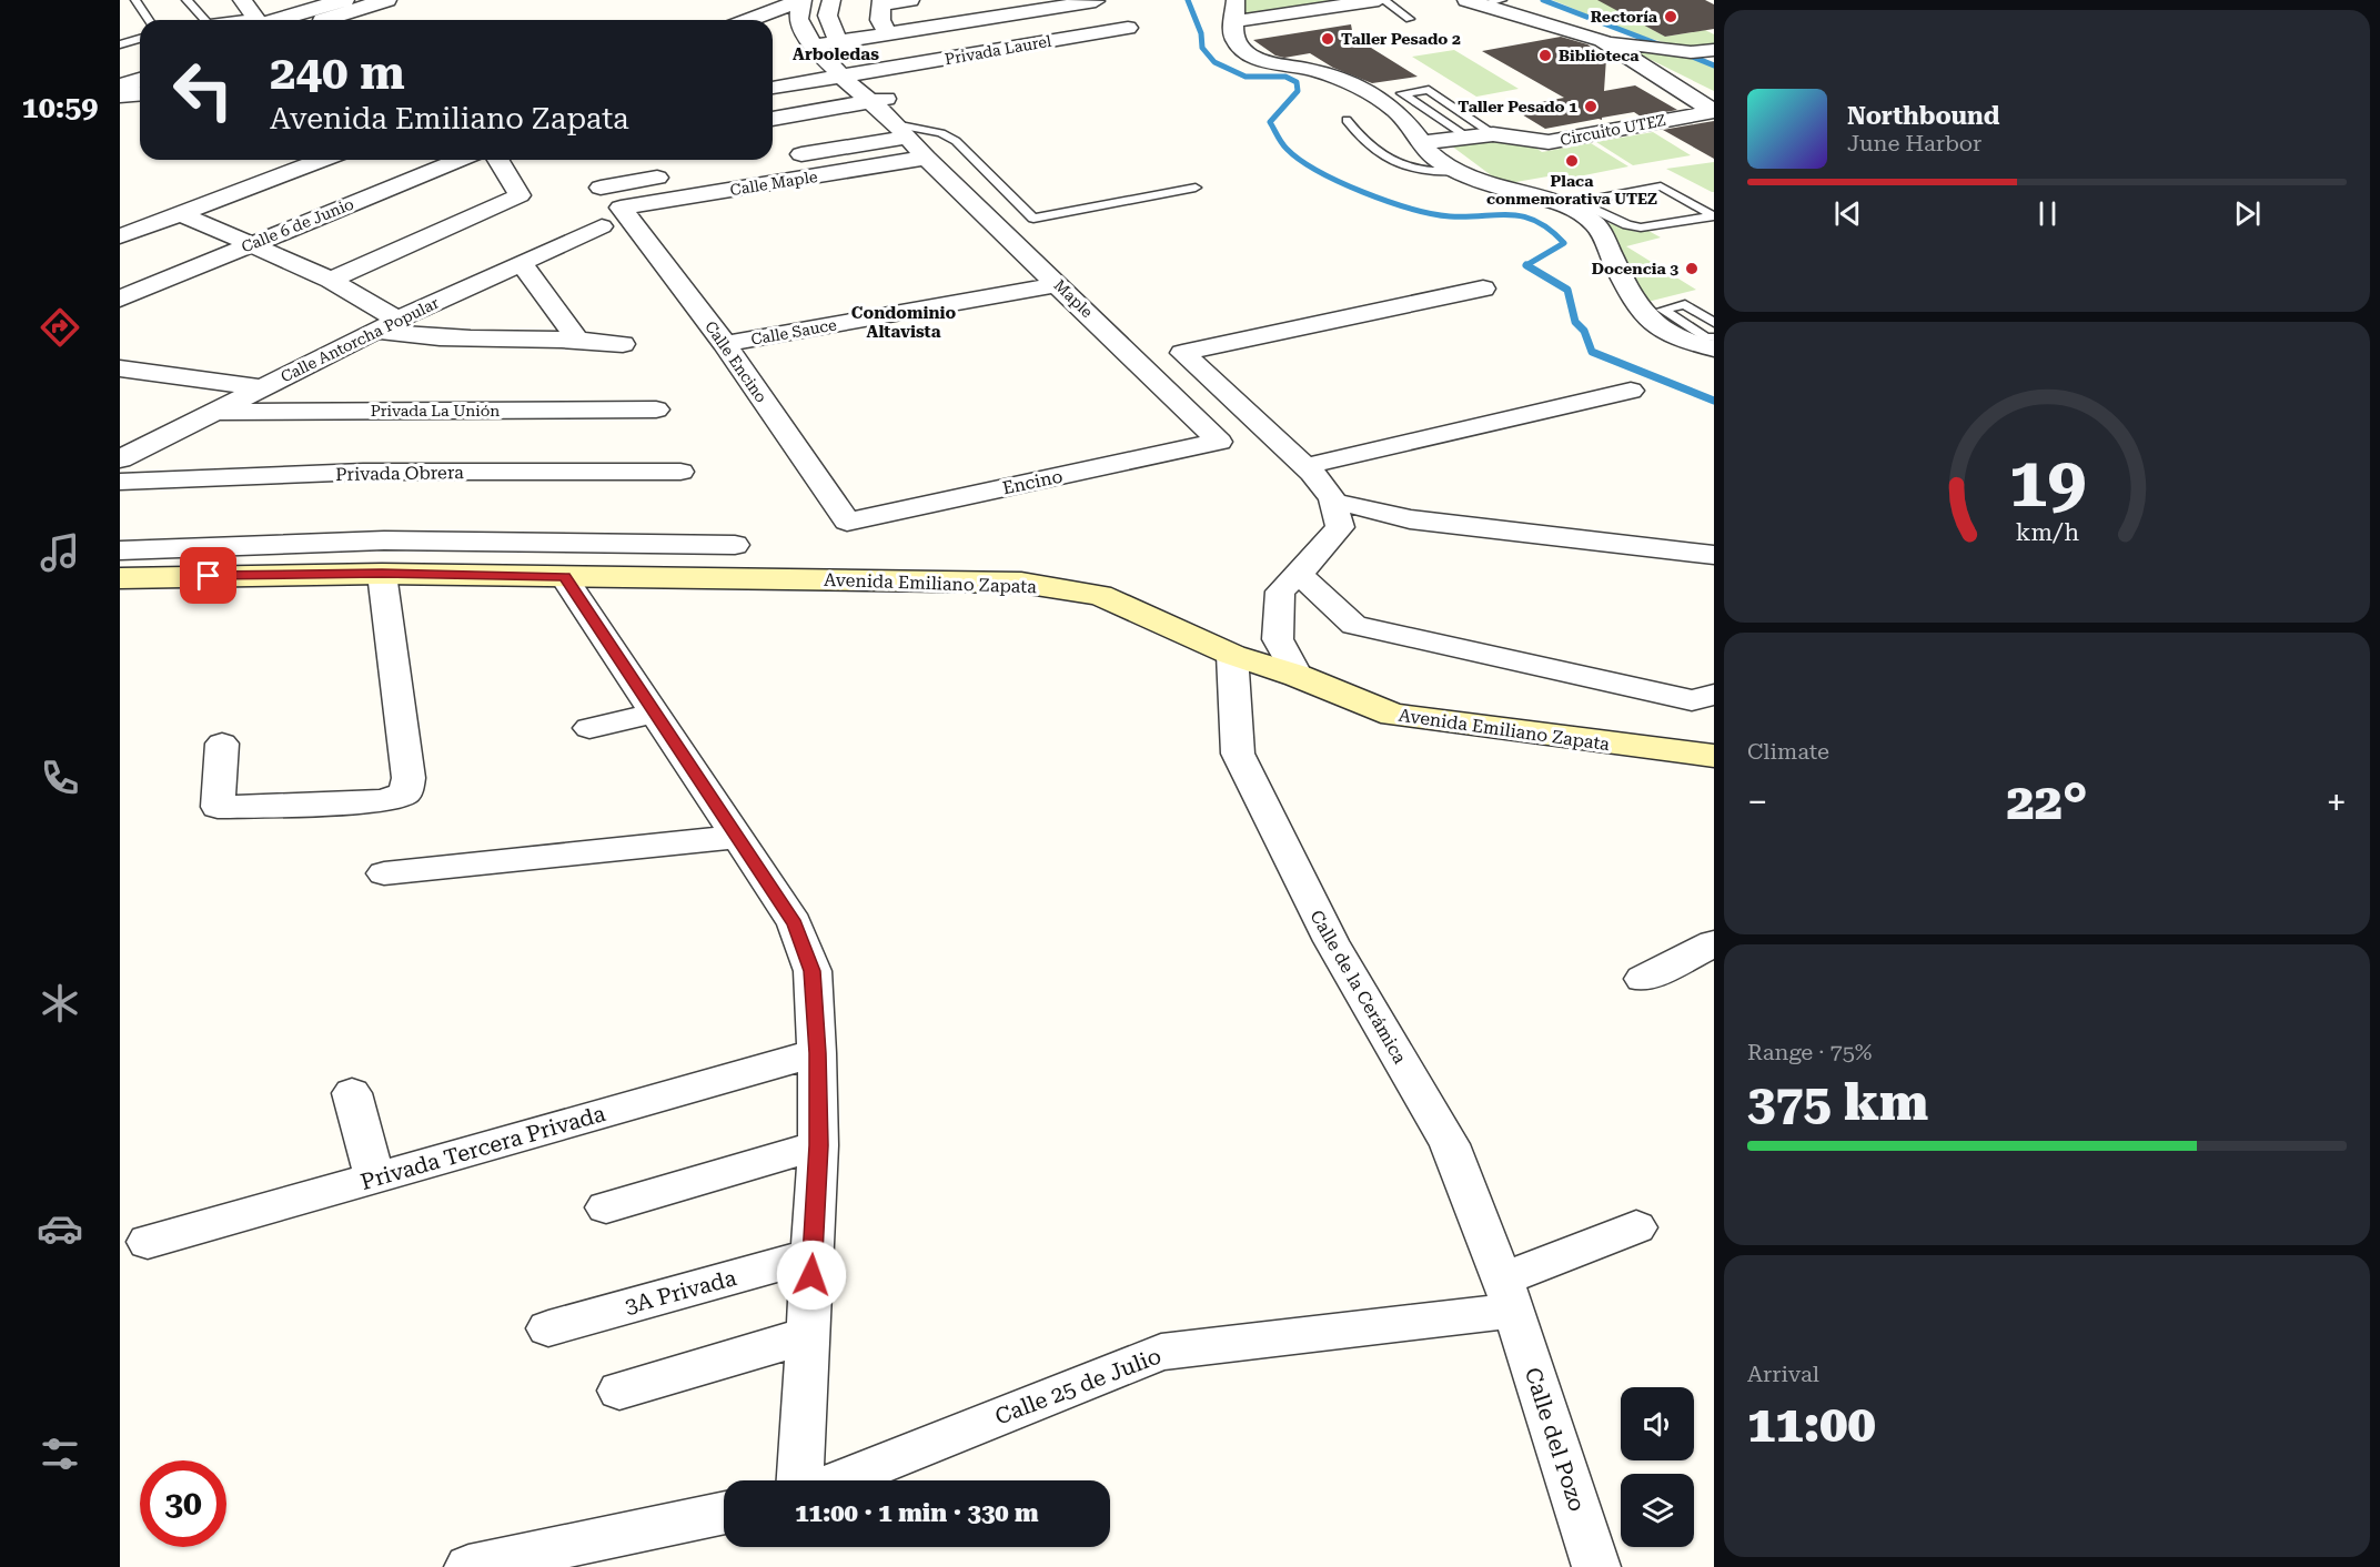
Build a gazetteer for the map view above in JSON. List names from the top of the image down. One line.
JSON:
{"streets":{"main road":["Avenida Emiliano Zapata"],"street":["Privada Laurel","Circuito UTEZ","Calle Maple","Calle 6 de Junio","Maple","Calle Sauce","Calle Antorcha Popular","Calle Encino","Privada La Unión","Privada Obrera","Encino","Calle de la Cerámica","Privada Tercera Privada","3A Privada","Calle 25 de Julio","Calle del Pozo"]},"crossings":[["Calle Maple","Maple"],["Calle Maple","Calle Encino"],["Maple","Calle Sauce"],["Maple","Encino"],["Calle Sauce","Calle Encino"],["Calle Antorcha Popular","Privada La Unión"],["Calle Encino","Encino"],["Avenida Emiliano Zapata","Calle de la Cerámica"],["Calle de la Cerámica","Calle 25 de Julio"],["Calle de la Cerámica","Calle del Pozo"],["Calle 25 de Julio","Calle del Pozo"]],"districts":["Arboledas","Condominio Altavista"],"places":["Rectoría","Taller Pesado 2","Biblioteca","Taller Pesado 1","Placa conmemorativa UTEZ","Docencia 3"],"page":{"tabs":"10:59","turn":["240 m","Avenida Emiliano Zapata"],"song":["Northbound","June Harbor"],"tile":["Climate",["Range · 75%","375 km"],["Arrival","11:00"]],"heat":["−","22°","+"],"limit":"30","trip":"11:00 · 1 min · 330 m","gauge":["19","km/h"]}}
